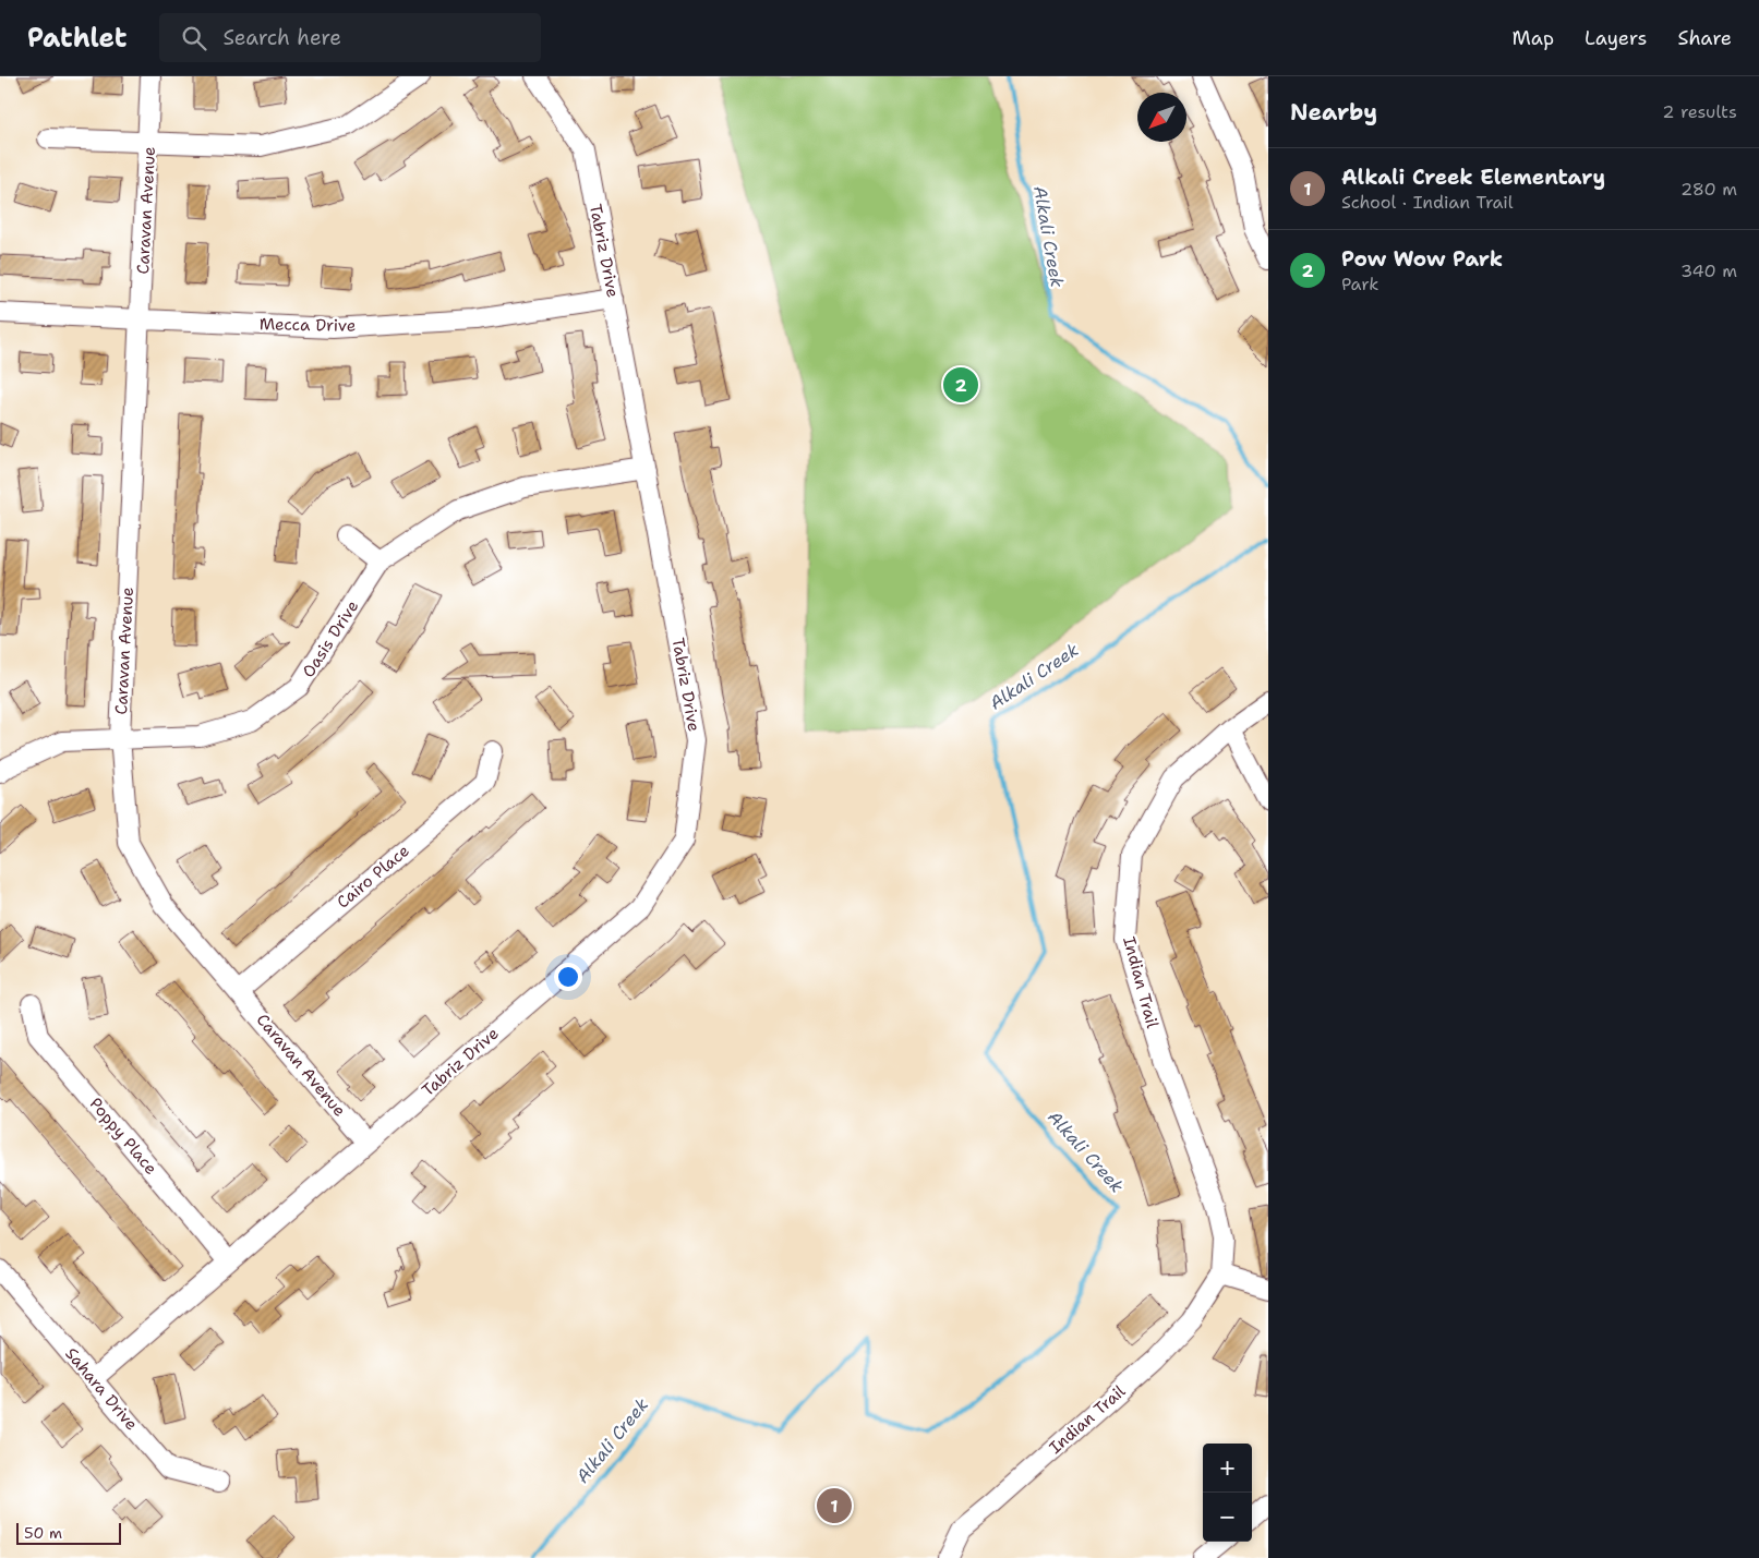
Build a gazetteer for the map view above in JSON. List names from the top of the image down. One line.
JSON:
{"streets":{"street":["Caravan Avenue","Tabriz Drive","Mecca Drive","Oasis Drive","Cairo Place","Indian Trail","Poppy Place","Sahara Drive"]},"crossings":[["Caravan Avenue","Tabriz Drive"],["Caravan Avenue","Mecca Drive"],["Caravan Avenue","Oasis Drive"],["Caravan Avenue","Cairo Place"],["Tabriz Drive","Mecca Drive"],["Tabriz Drive","Oasis Drive"],["Tabriz Drive","Poppy Place"],["Tabriz Drive","Sahara Drive"]],"water":["Alkali Creek"],"scale_bar":"50 m","north":"bottom left","page":{"header":"Pathlet","search":"Search here","nav":["Map","Layers","Share"],"heading":["Nearby","2 results"],"list":[{"mark":"1","name":"Alkali Creek Elementary","note":"School · Indian Trail","value":"280 m"},{"mark":"2","name":"Pow Wow Park","note":"Park","value":"340 m"}],"pins":["2","1"],"map_buttons":["+","−"],"scale":"50 m"}}
